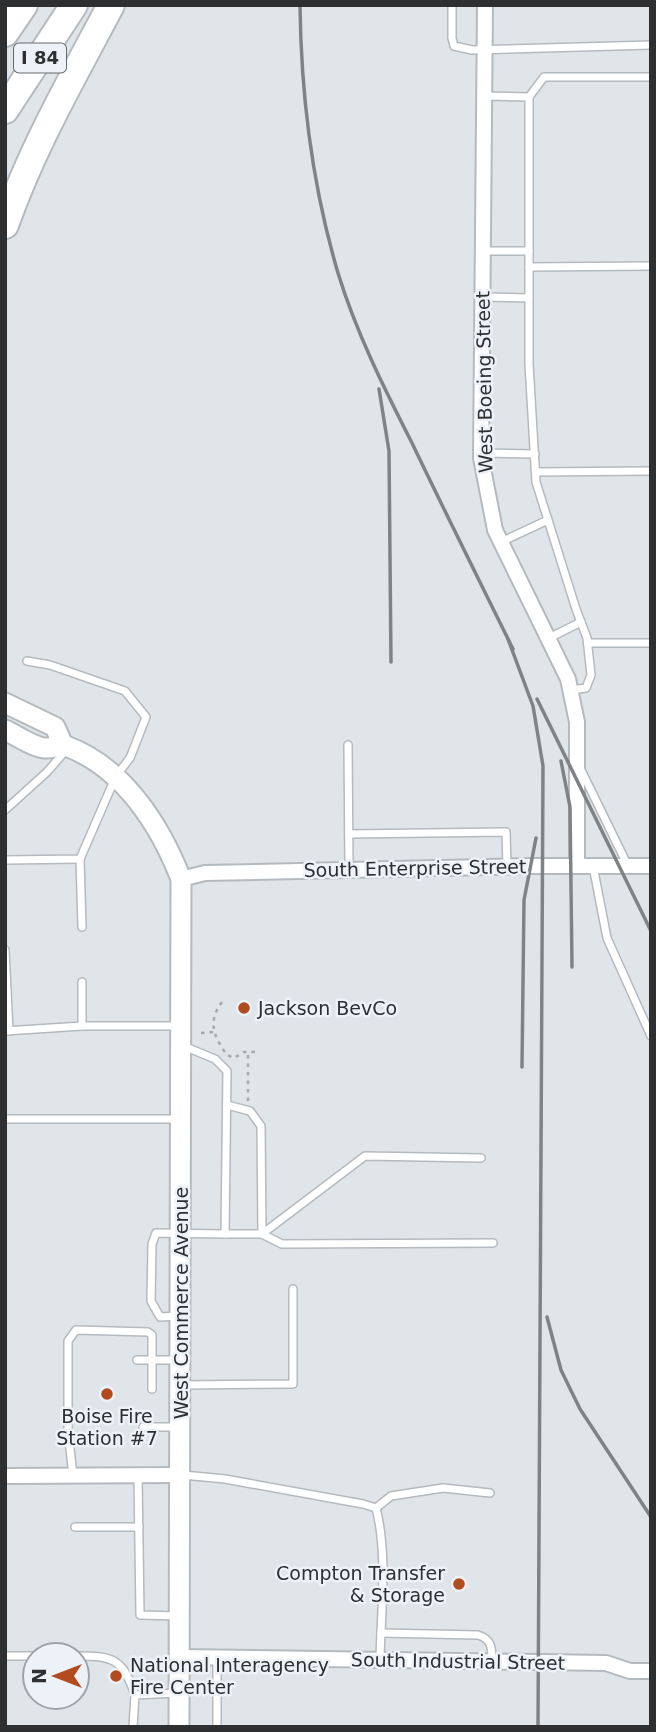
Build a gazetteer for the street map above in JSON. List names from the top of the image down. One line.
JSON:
{"streets":{"highway":["I 84"],"street":["West Boeing Street","South Enterprise Street","West Commerce Avenue","South Industrial Street"]},"crossings":[["West Boeing Street","South Enterprise Street"],["South Enterprise Street","West Commerce Avenue"],["West Commerce Avenue","South Industrial Street"]],"places":["Jackson BevCo","Boise Fire Station #7","Compton Transfer & Storage","National Interagency Fire Center"],"north":"left"}
